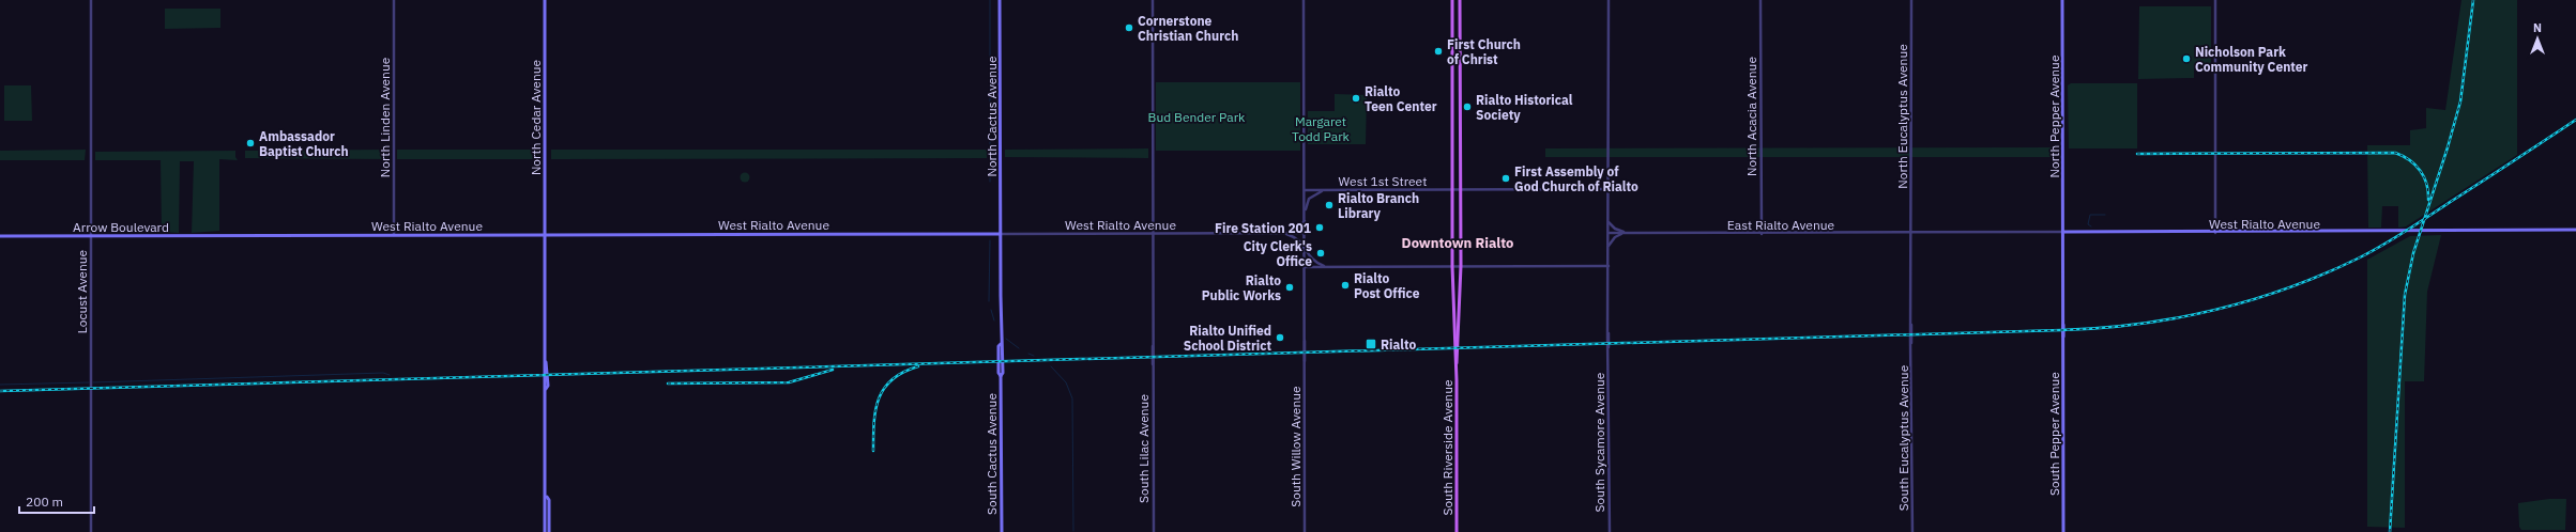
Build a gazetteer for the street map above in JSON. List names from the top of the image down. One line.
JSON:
{"streets":{"main road":["North Cactus Avenue","North Pepper Avenue","North Cedar Avenue","West Rialto Avenue","Arrow Boulevard","South Pepper Avenue","South Riverside Avenue","South Cactus Avenue"],"street":["North Acacia Avenue","North Eucalyptus Avenue","North Linden Avenue","West 1st Street","East Rialto Avenue","Locust Avenue","South Eucalyptus Avenue","South Sycamore Avenue","South Willow Avenue","South Lilac Avenue"]},"crossings":[["North Cactus Avenue","West Rialto Avenue"],["North Cactus Avenue","South Cactus Avenue"],["North Acacia Avenue","East Rialto Avenue"],["North Eucalyptus Avenue","East Rialto Avenue"],["North Eucalyptus Avenue","South Eucalyptus Avenue"],["North Pepper Avenue","West Rialto Avenue"],["North Pepper Avenue","South Pepper Avenue"],["North Linden Avenue","West Rialto Avenue"],["North Cedar Avenue","West Rialto Avenue"],["West 1st Street","South Sycamore Avenue"],["West 1st Street","South Willow Avenue"],["West 1st Street","South Riverside Avenue"],["West Rialto Avenue","East Rialto Avenue"],["West Rialto Avenue","Arrow Boulevard"],["West Rialto Avenue","South Pepper Avenue"],["West Rialto Avenue","South Willow Avenue"],["West Rialto Avenue","South Lilac Avenue"],["West Rialto Avenue","South Cactus Avenue"],["East Rialto Avenue","South Eucalyptus Avenue"],["East Rialto Avenue","South Sycamore Avenue"],["Arrow Boulevard","Locust Avenue"]],"districts":["Downtown Rialto"],"parks":["Bud Bender Park","Margaret Todd Park"],"places":{"other":["Cornerstone Christian Church","First Church of Christ","Nicholson Park Community Center","Rialto Teen Center","Rialto Historical Society","Ambassador Baptist Church","First Assembly of God Church of Rialto","Rialto Branch Library","Fire Station 201","City Clerk's Office","Rialto Post Office","Rialto Public Works","Rialto Unified School District"],"transit":["Rialto"]},"scale_bar":"200 m","north":"top"}
